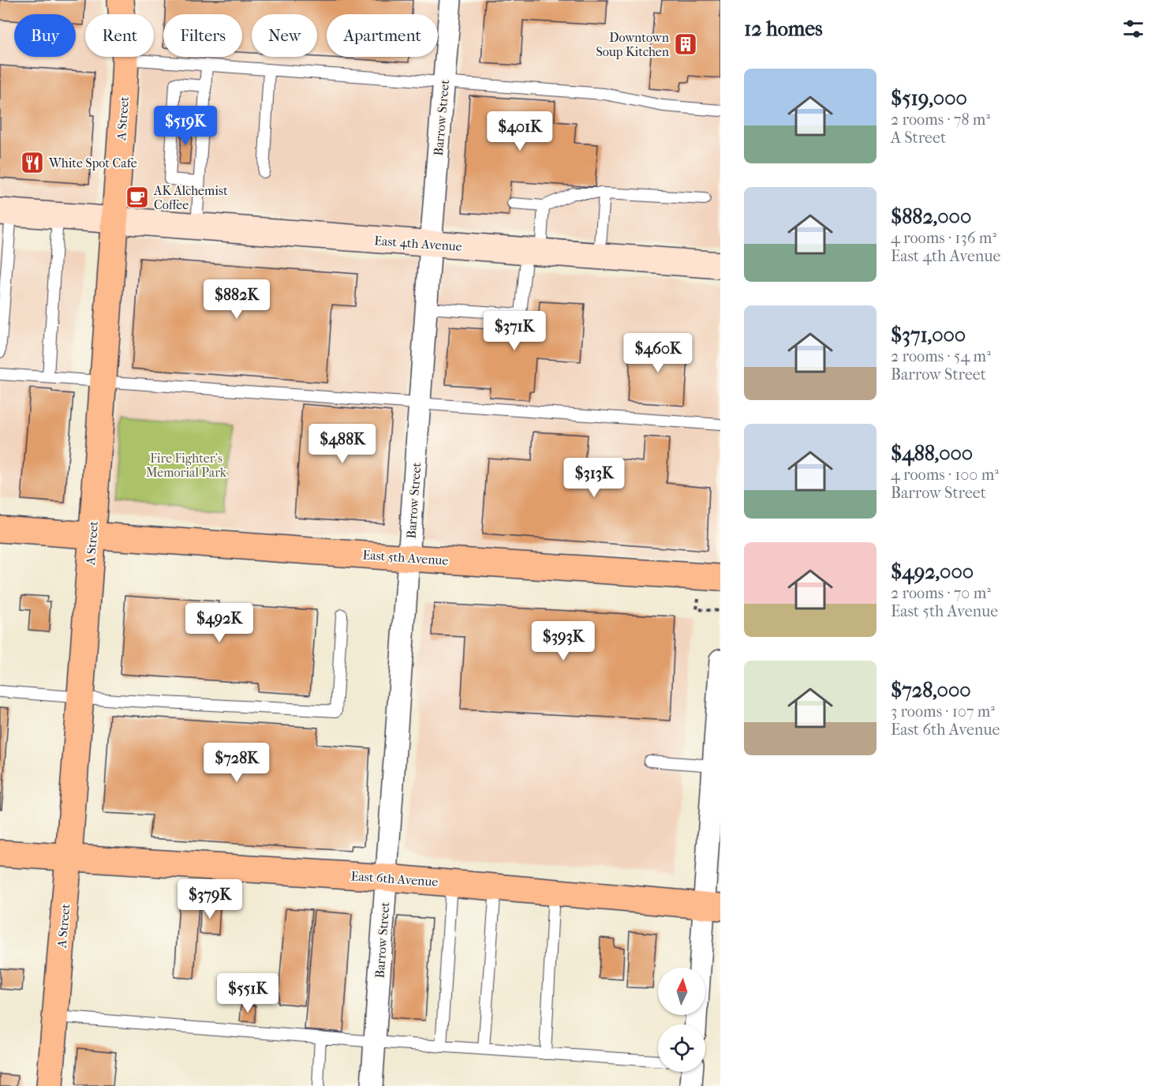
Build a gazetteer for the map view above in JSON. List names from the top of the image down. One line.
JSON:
{"streets":{"main road":["A Street","East 4th Avenue","East 5th Avenue","East 6th Avenue"],"street":["Barrow Street"]},"crossings":[["Barrow Street","East 4th Avenue"],["Barrow Street","East 5th Avenue"],["Barrow Street","East 6th Avenue"],["A Street","East 4th Avenue"],["A Street","East 5th Avenue"],["A Street","East 6th Avenue"]],"parks":["Fire Fighter's Memorial Park"],"places":{"building":["Downtown Soup Kitchen"],"restaurant":["White Spot Cafe"],"cafe":["AK Alchemist Coffee"]},"north":"top","page":{"heading":"12 homes","chip":["Buy","Rent","Filters","New","Apartment"],"list":[{"name":"$519,000","note":"2 rooms · 78 m² · A Street"},{"name":"$882,000","note":"4 rooms · 136 m² · East 4th Avenue"},{"name":"$371,000","note":"2 rooms · 54 m² · Barrow Street"},{"name":"$488,000","note":"4 rooms · 100 m² · Barrow Street"},{"name":"$492,000","note":"2 rooms · 70 m² · East 5th Avenue"},{"name":"$728,000","note":"3 rooms · 107 m² · East 6th Avenue"}],"price":["$519K","$401K","$882K","$371K","$460K","$488K","$313K","$492K","$393K","$728K","$379K","$551K"]}}
